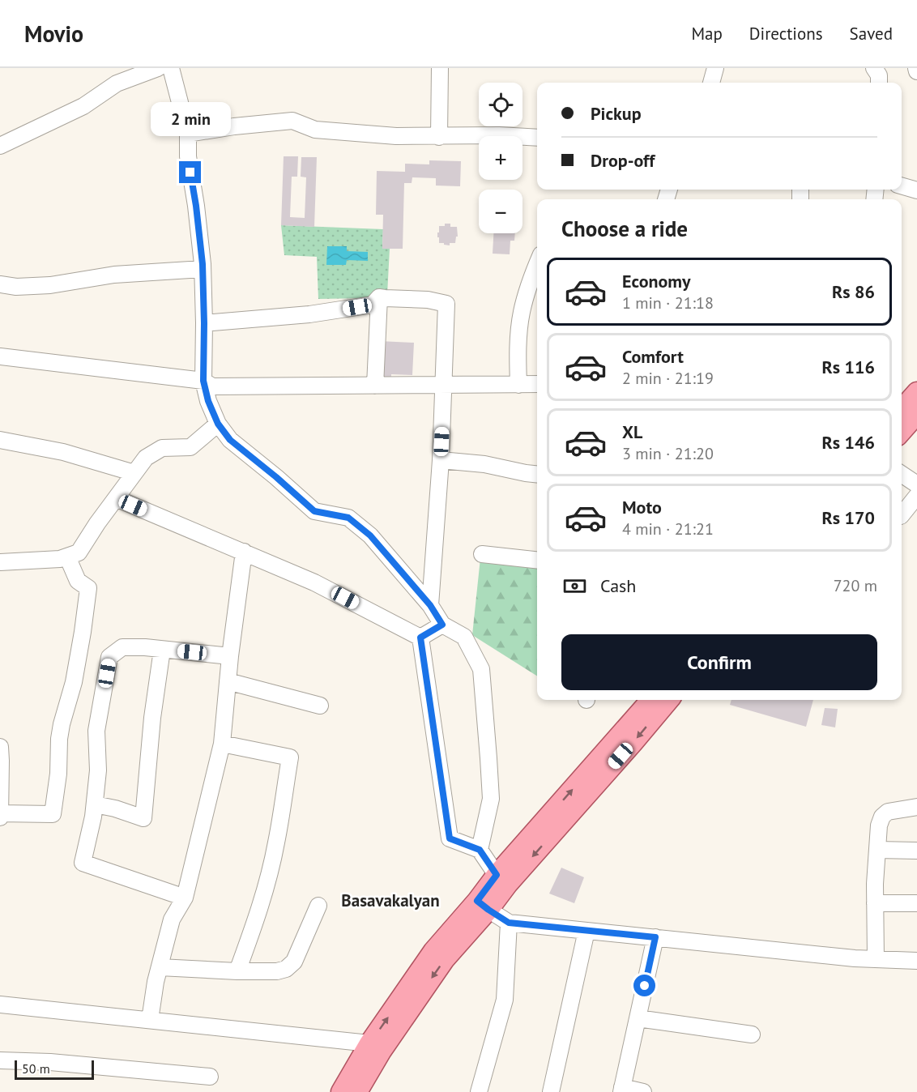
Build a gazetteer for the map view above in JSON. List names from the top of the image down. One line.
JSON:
{"districts":["Basavakalyan"],"scale_bar":"50 m","page":{"header":"Movio","nav":["Map","Directions","Saved"],"map_buttons":["+","−"],"banner":["Pickup","Drop-off"],"bubble":"2 min","heading":"Choose a ride","list":[{"name":"Economy","note":"1 min · 21:18","value":"Rs 86"},{"name":"Comfort","note":"2 min · 21:19","value":"Rs 116"},{"name":"XL","note":"3 min · 21:20","value":"Rs 146"},{"name":"Moto","note":"4 min · 21:21","value":"Rs 170"}],"pay":["Cash","720 m"],"buttons":"Confirm","scale":"50 m"}}
